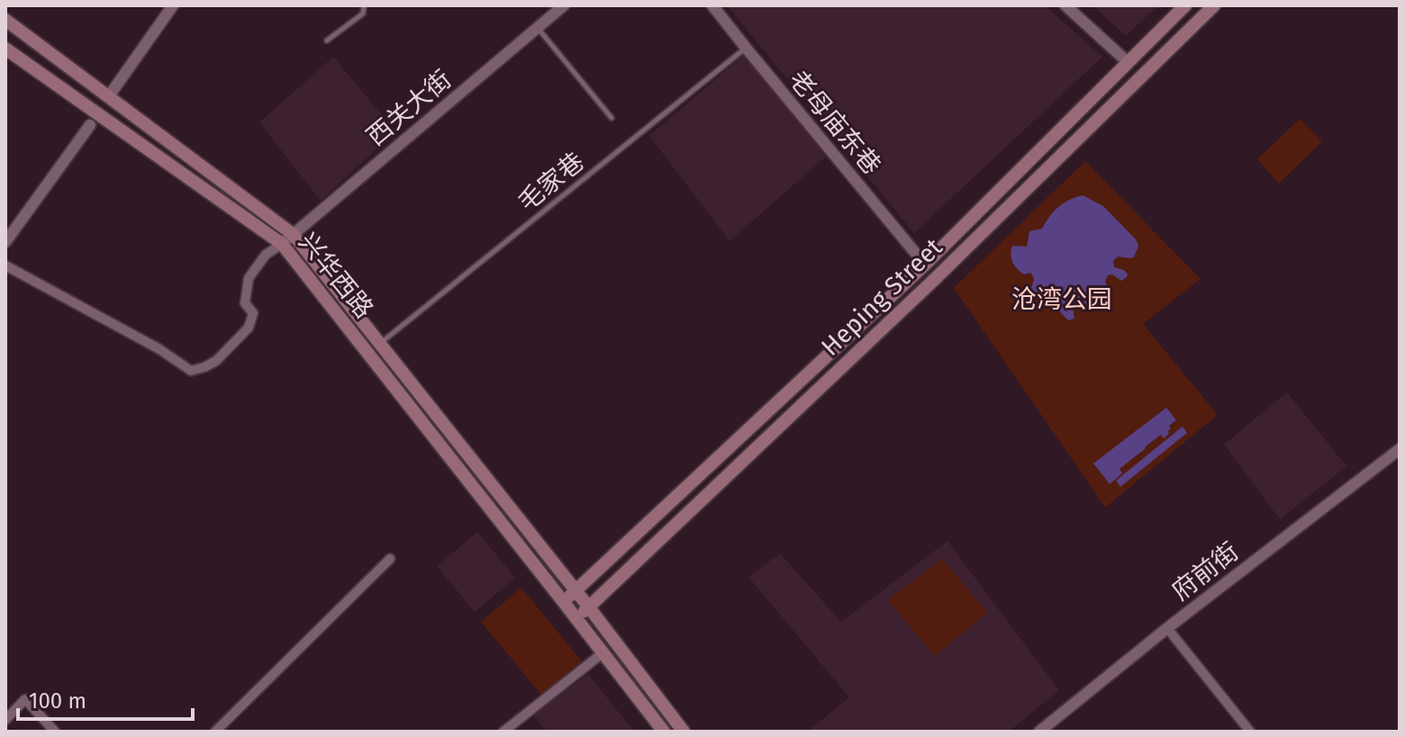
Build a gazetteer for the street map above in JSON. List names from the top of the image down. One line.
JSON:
{"streets":{"main road":["兴华西路","Heping Street"],"street":["西关大街","老母庙东巷","府前街"],"lane":["毛家巷"]},"crossings":[["西关大街","兴华西路"],["老母庙东巷","毛家巷"],["老母庙东巷","Heping Street"],["兴华西路","Heping Street"]],"parks":["沧湾公园"],"scale_bar":"100 m"}
